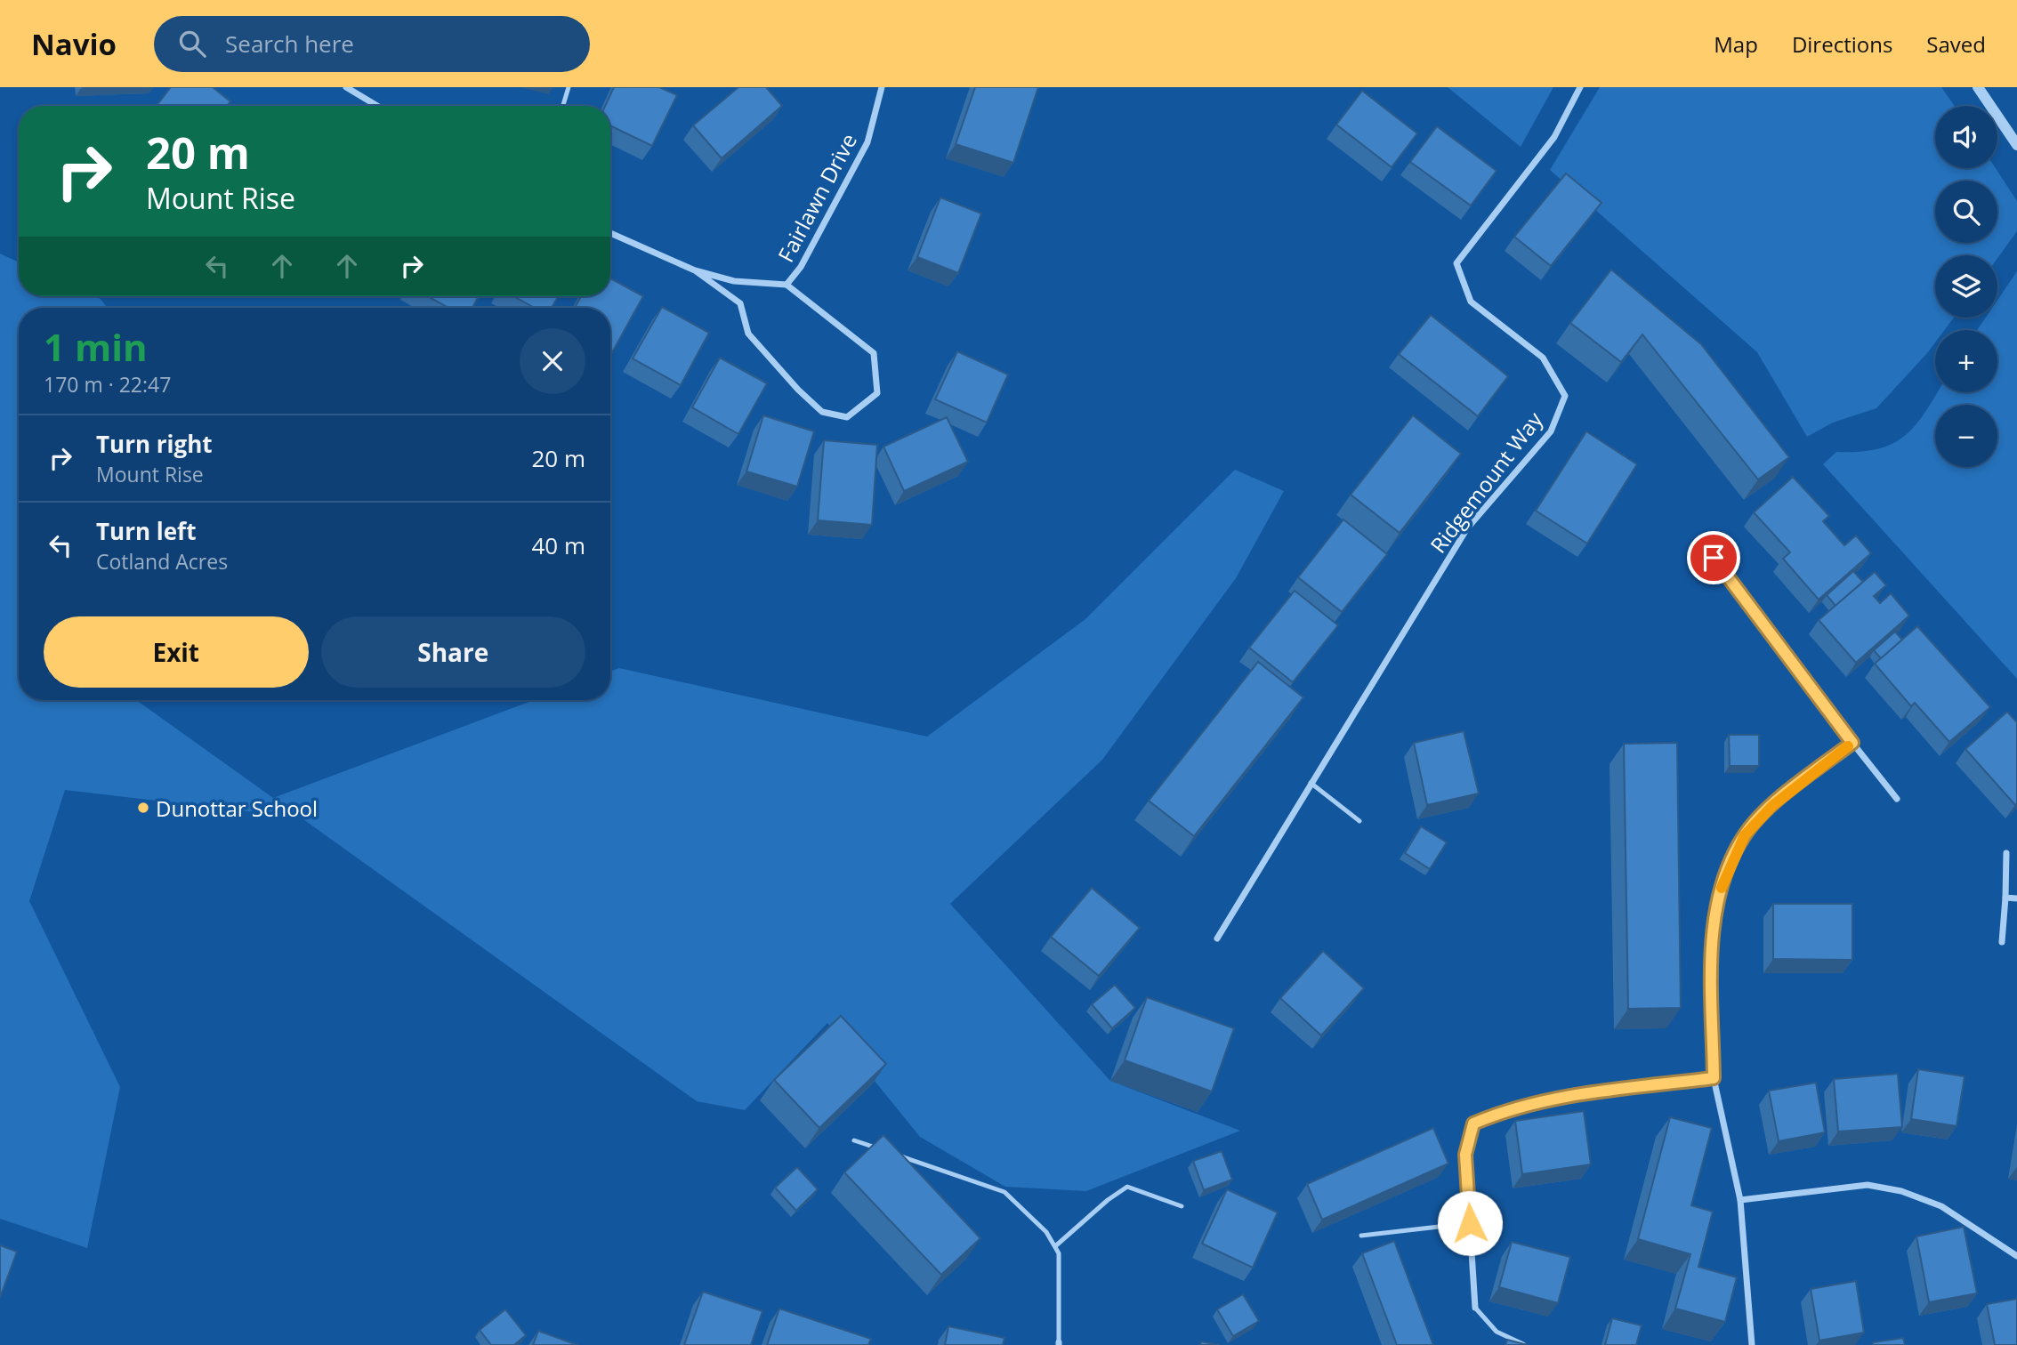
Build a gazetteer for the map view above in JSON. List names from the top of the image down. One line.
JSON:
{"streets":{"street":["Fairlawn Drive","Ridgemount Way"]},"places":["Dunottar School"],"page":{"header":"Navio","search":"Search here","nav":["Map","Directions","Saved"],"map_buttons":["+","−"],"turn":["20 m","Mount Rise"],"heading":["1 min","170 m · 22:47"],"list":[{"name":"Turn right","note":"Mount Rise","value":"20 m"},{"name":"Turn left","note":"Cotland Acres","value":"40 m"}],"buttons":["Exit","Share"]}}
